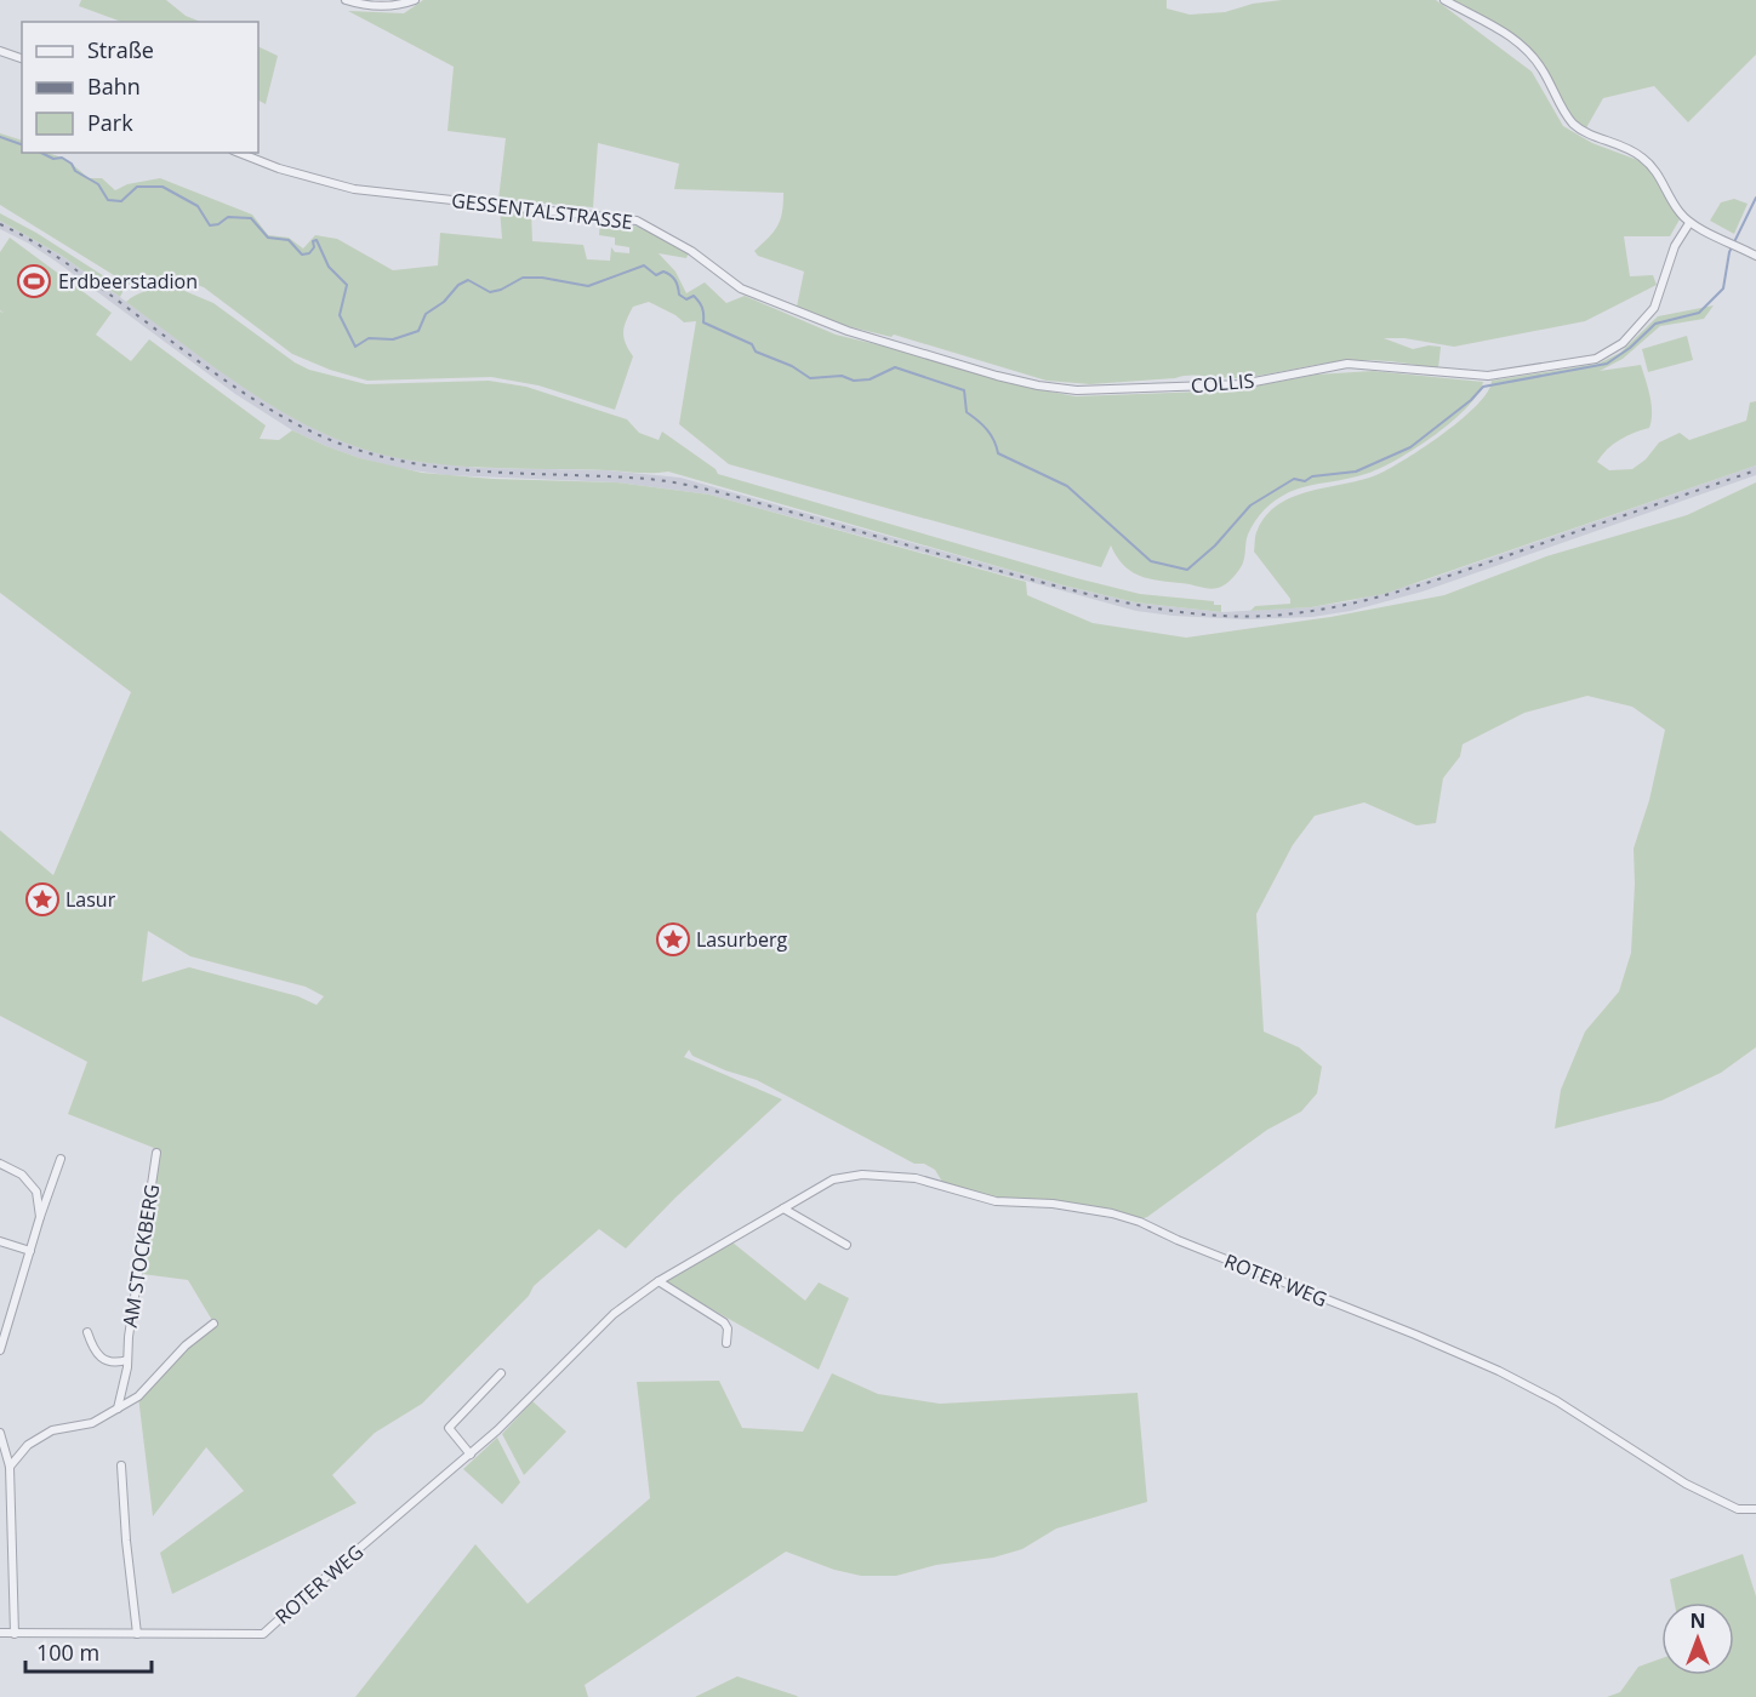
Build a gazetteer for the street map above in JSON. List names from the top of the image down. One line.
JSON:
{"streets":{"street":["GESSENTALSTRASSE","COLLIS","AM STOCKBERG","ROTER WEG"]},"crossings":[["GESSENTALSTRASSE","COLLIS"]],"places":{"sports":["Erdbeerstadion"],"place":["Lasur","Lasurberg"]},"legend":["Straße","Bahn","Park"],"scale_bar":"100 m","north":"top"}
